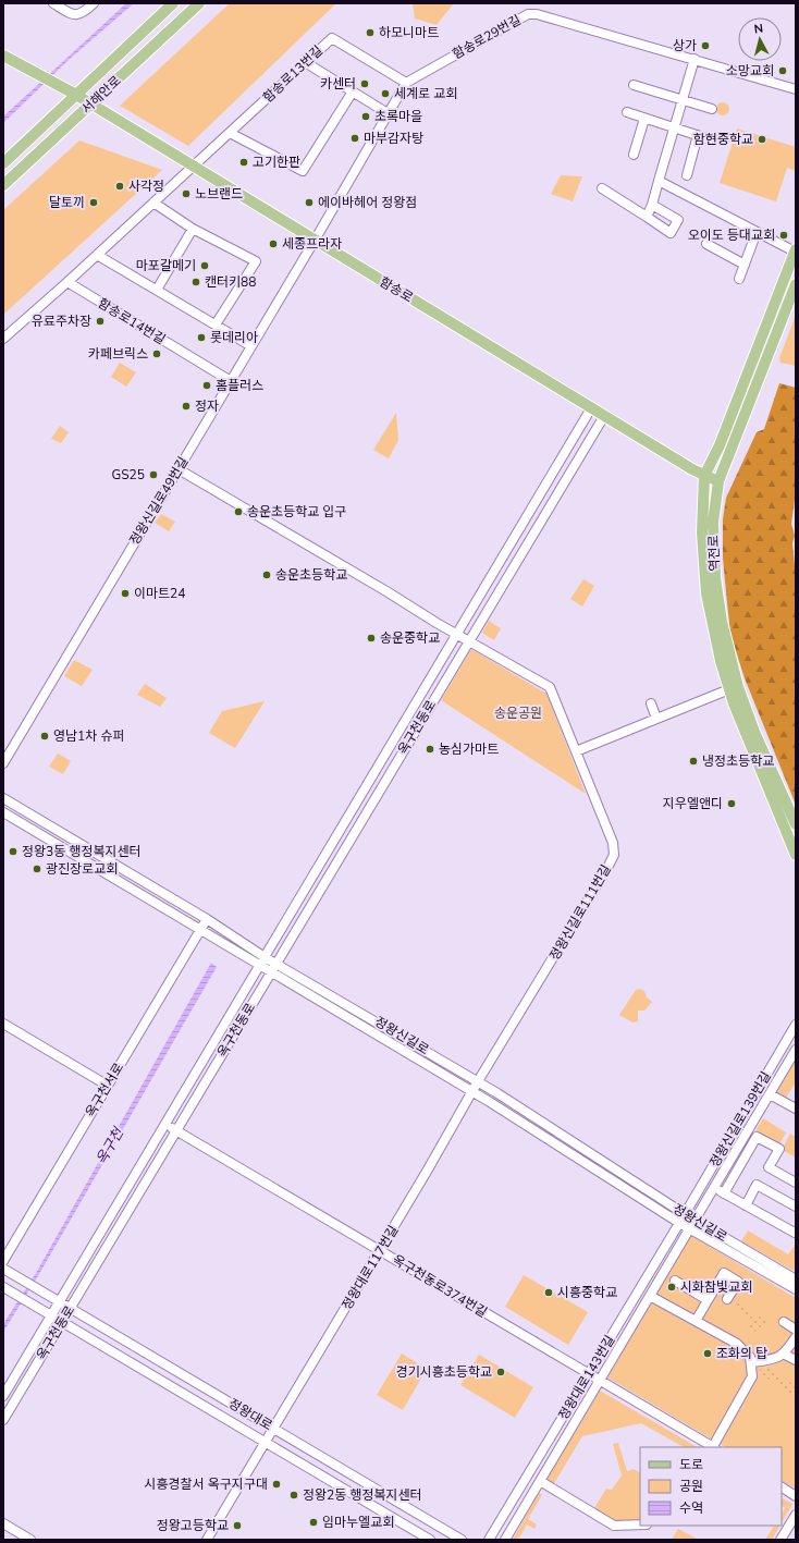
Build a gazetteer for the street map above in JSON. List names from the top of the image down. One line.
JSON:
{"streets":{"main road":["서해안로","함송로","역전로"],"street":["함송로29번길","함송로13번길","함송로14번길","정왕신길로49번길","옥구천동로","정왕신길로111번길","정왕신길로","옥구천서로","정왕신길로139번길","정왕대로117번길","옥구천동로374번길","정왕대로143번길","정왕대로"]},"crossings":[["함송로29번길","함송로13번길"],["함송로29번길","함송로"],["함송로29번길","정왕신길로49번길"],["함송로13번길","함송로"],["서해안로","함송로"],["함송로","정왕신길로49번길"],["함송로","역전로"],["함송로","옥구천동로"],["함송로14번길","정왕신길로49번길"],["옥구천동로","정왕신길로111번길"],["옥구천동로","정왕신길로"],["옥구천동로","옥구천동로374번길"],["옥구천동로","정왕대로"],["정왕신길로111번길","정왕신길로"],["정왕신길로111번길","정왕대로117번길"],["정왕신길로","옥구천서로"],["정왕신길로","정왕신길로139번길"],["정왕신길로","정왕대로117번길"],["정왕신길로","정왕대로143번길"],["정왕신길로139번길","정왕대로143번길"],["정왕대로117번길","옥구천동로374번길"],["정왕대로117번길","정왕대로"],["옥구천동로374번길","정왕대로143번길"]],"water":["옥구천"],"parks":["송운공원"],"places":["하모니마트","상가","소망교회","카센터","세계로 교회","초록마을","마부감자탕","함현중학교","고기한판","사각정","노브랜드","달토끼","에이바헤어 정왕점","오이도 등대교회","세종프라자","마포갈메기","캔터키88","유료주차장","롯데리아","카페브릭스","홈플러스","정자","GS25","송운초등학교 입구","송운초등학교","이마트24","송운중학교","영남1차 슈퍼","농심가마트","냉정초등학교","지우엘앤디","정왕3동 행정복지센터","광진장로교회","시화참빛교회","시흥중학교","조화의 탑","경기시흥초등학교","시흥경찰서 옥구지구대","정왕2동 행정복지센터","임마누엘교회","정왕고등학교"],"legend":["도로","공원","수역"],"north":"top"}
